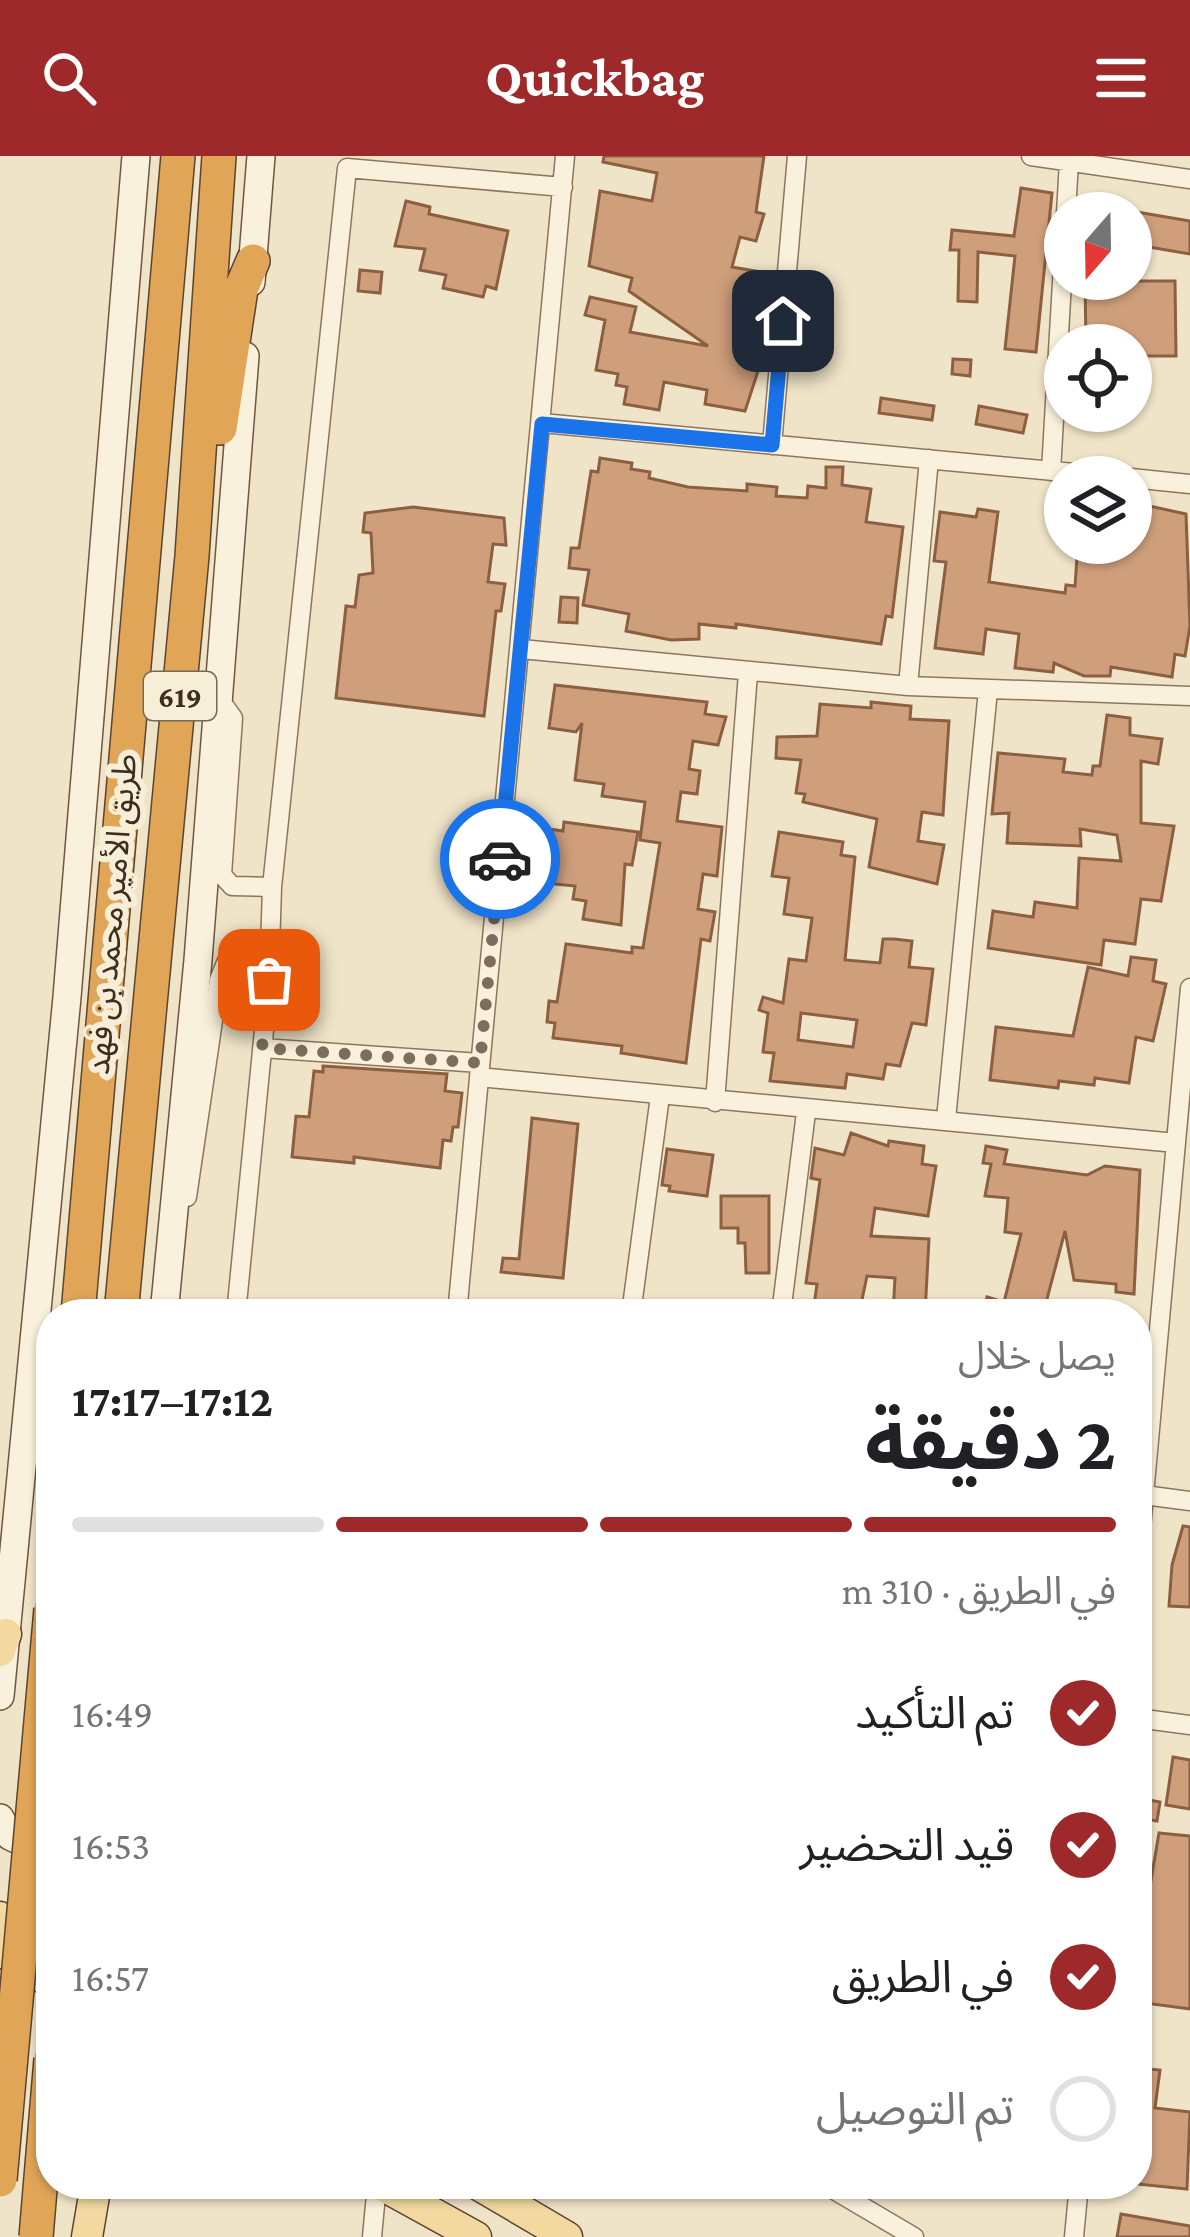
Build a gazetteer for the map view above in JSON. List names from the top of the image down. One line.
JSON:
{"streets":{"highway":["619","طريق الأمير محمد بن فهد"]},"north":"bottom","page":{"header":"Quickbag","heading":["2 دقيقة","يصل خلال","17:12–17:17"],"bar":"في الطريق · 310 m","list":[["تم التأكيد","16:49"],["قيد التحضير","16:53"],["في الطريق","16:57"],"تم التوصيل"]}}
